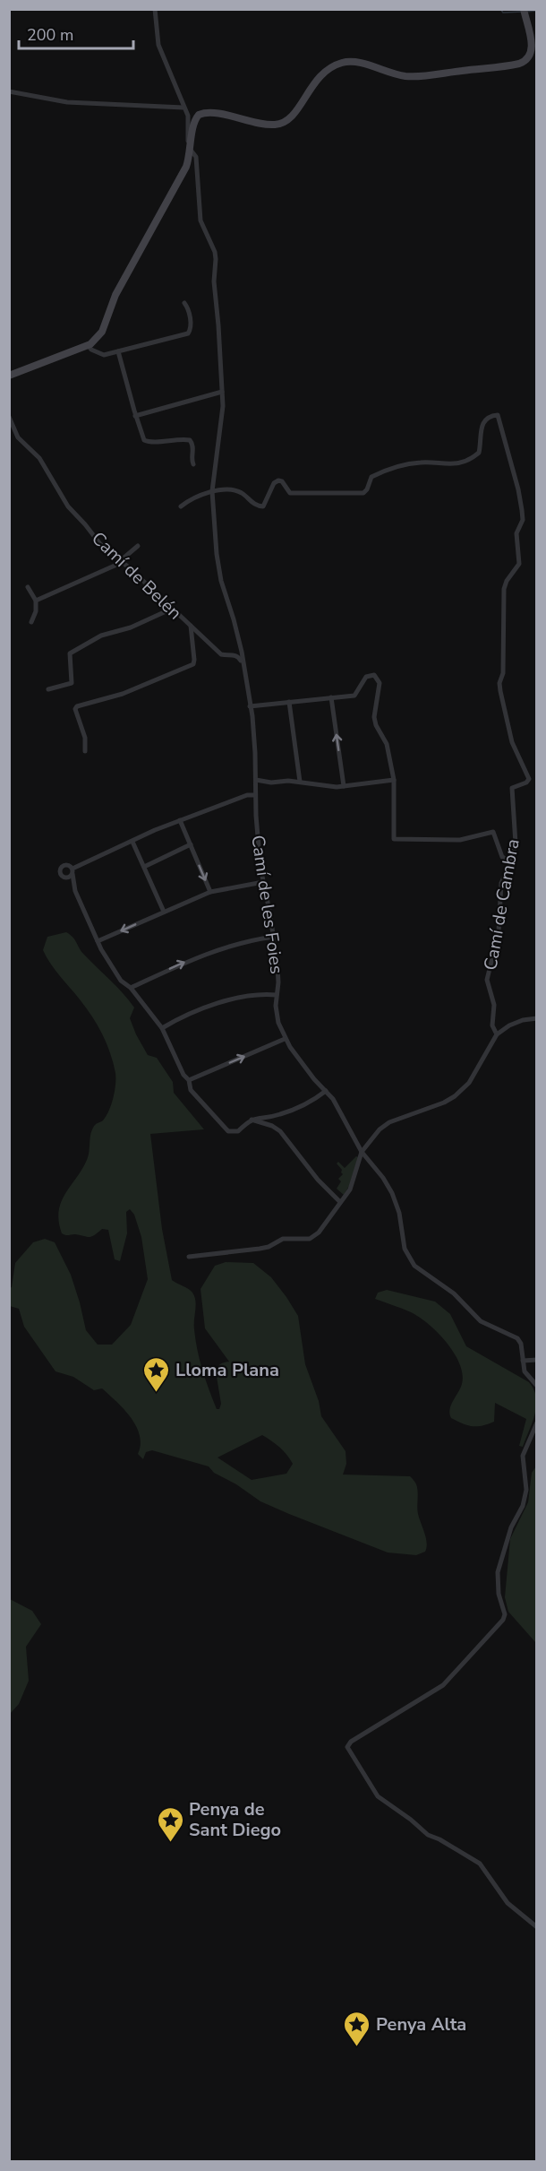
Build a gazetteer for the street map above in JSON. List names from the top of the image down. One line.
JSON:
{"streets":{"street":["Camí de Belén","Camí de les Foies","Camí de Cambra"]},"crossings":[["Camí de Belén","Camí de les Foies"],["Camí de les Foies","Camí de Cambra"]],"places":{"place":["Lloma Plana","Penya de Sant Diego","Penya Alta"]},"scale_bar":"200 m"}
